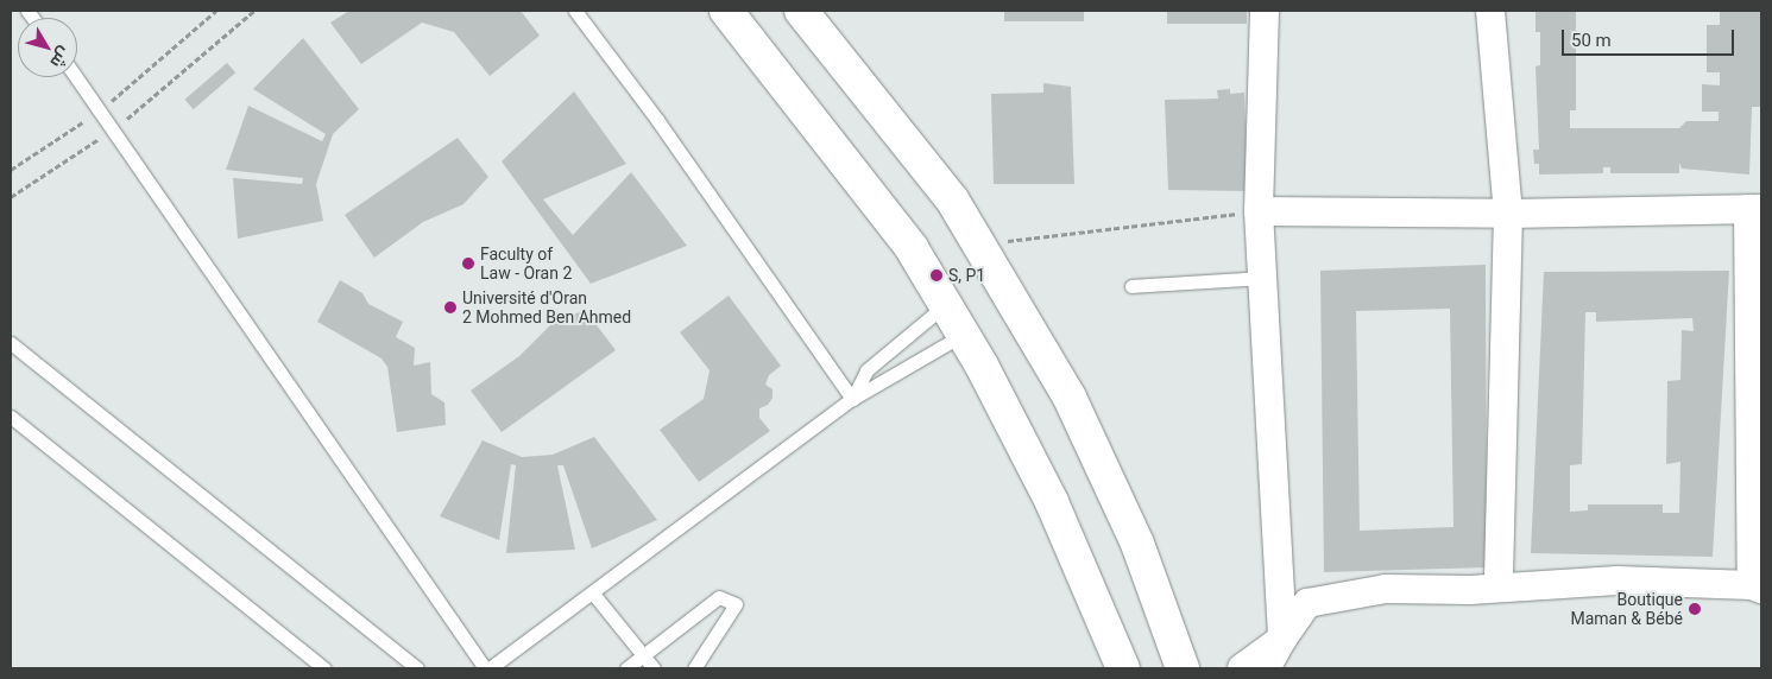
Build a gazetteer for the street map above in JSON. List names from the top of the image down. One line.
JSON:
{"places":["Faculty of Law - Oran 2","S, P1","Université d'Oran 2 Mohmed Ben Ahmed","Boutique Maman & Bébé"],"scale_bar":"50 m","north":"bottom right"}
